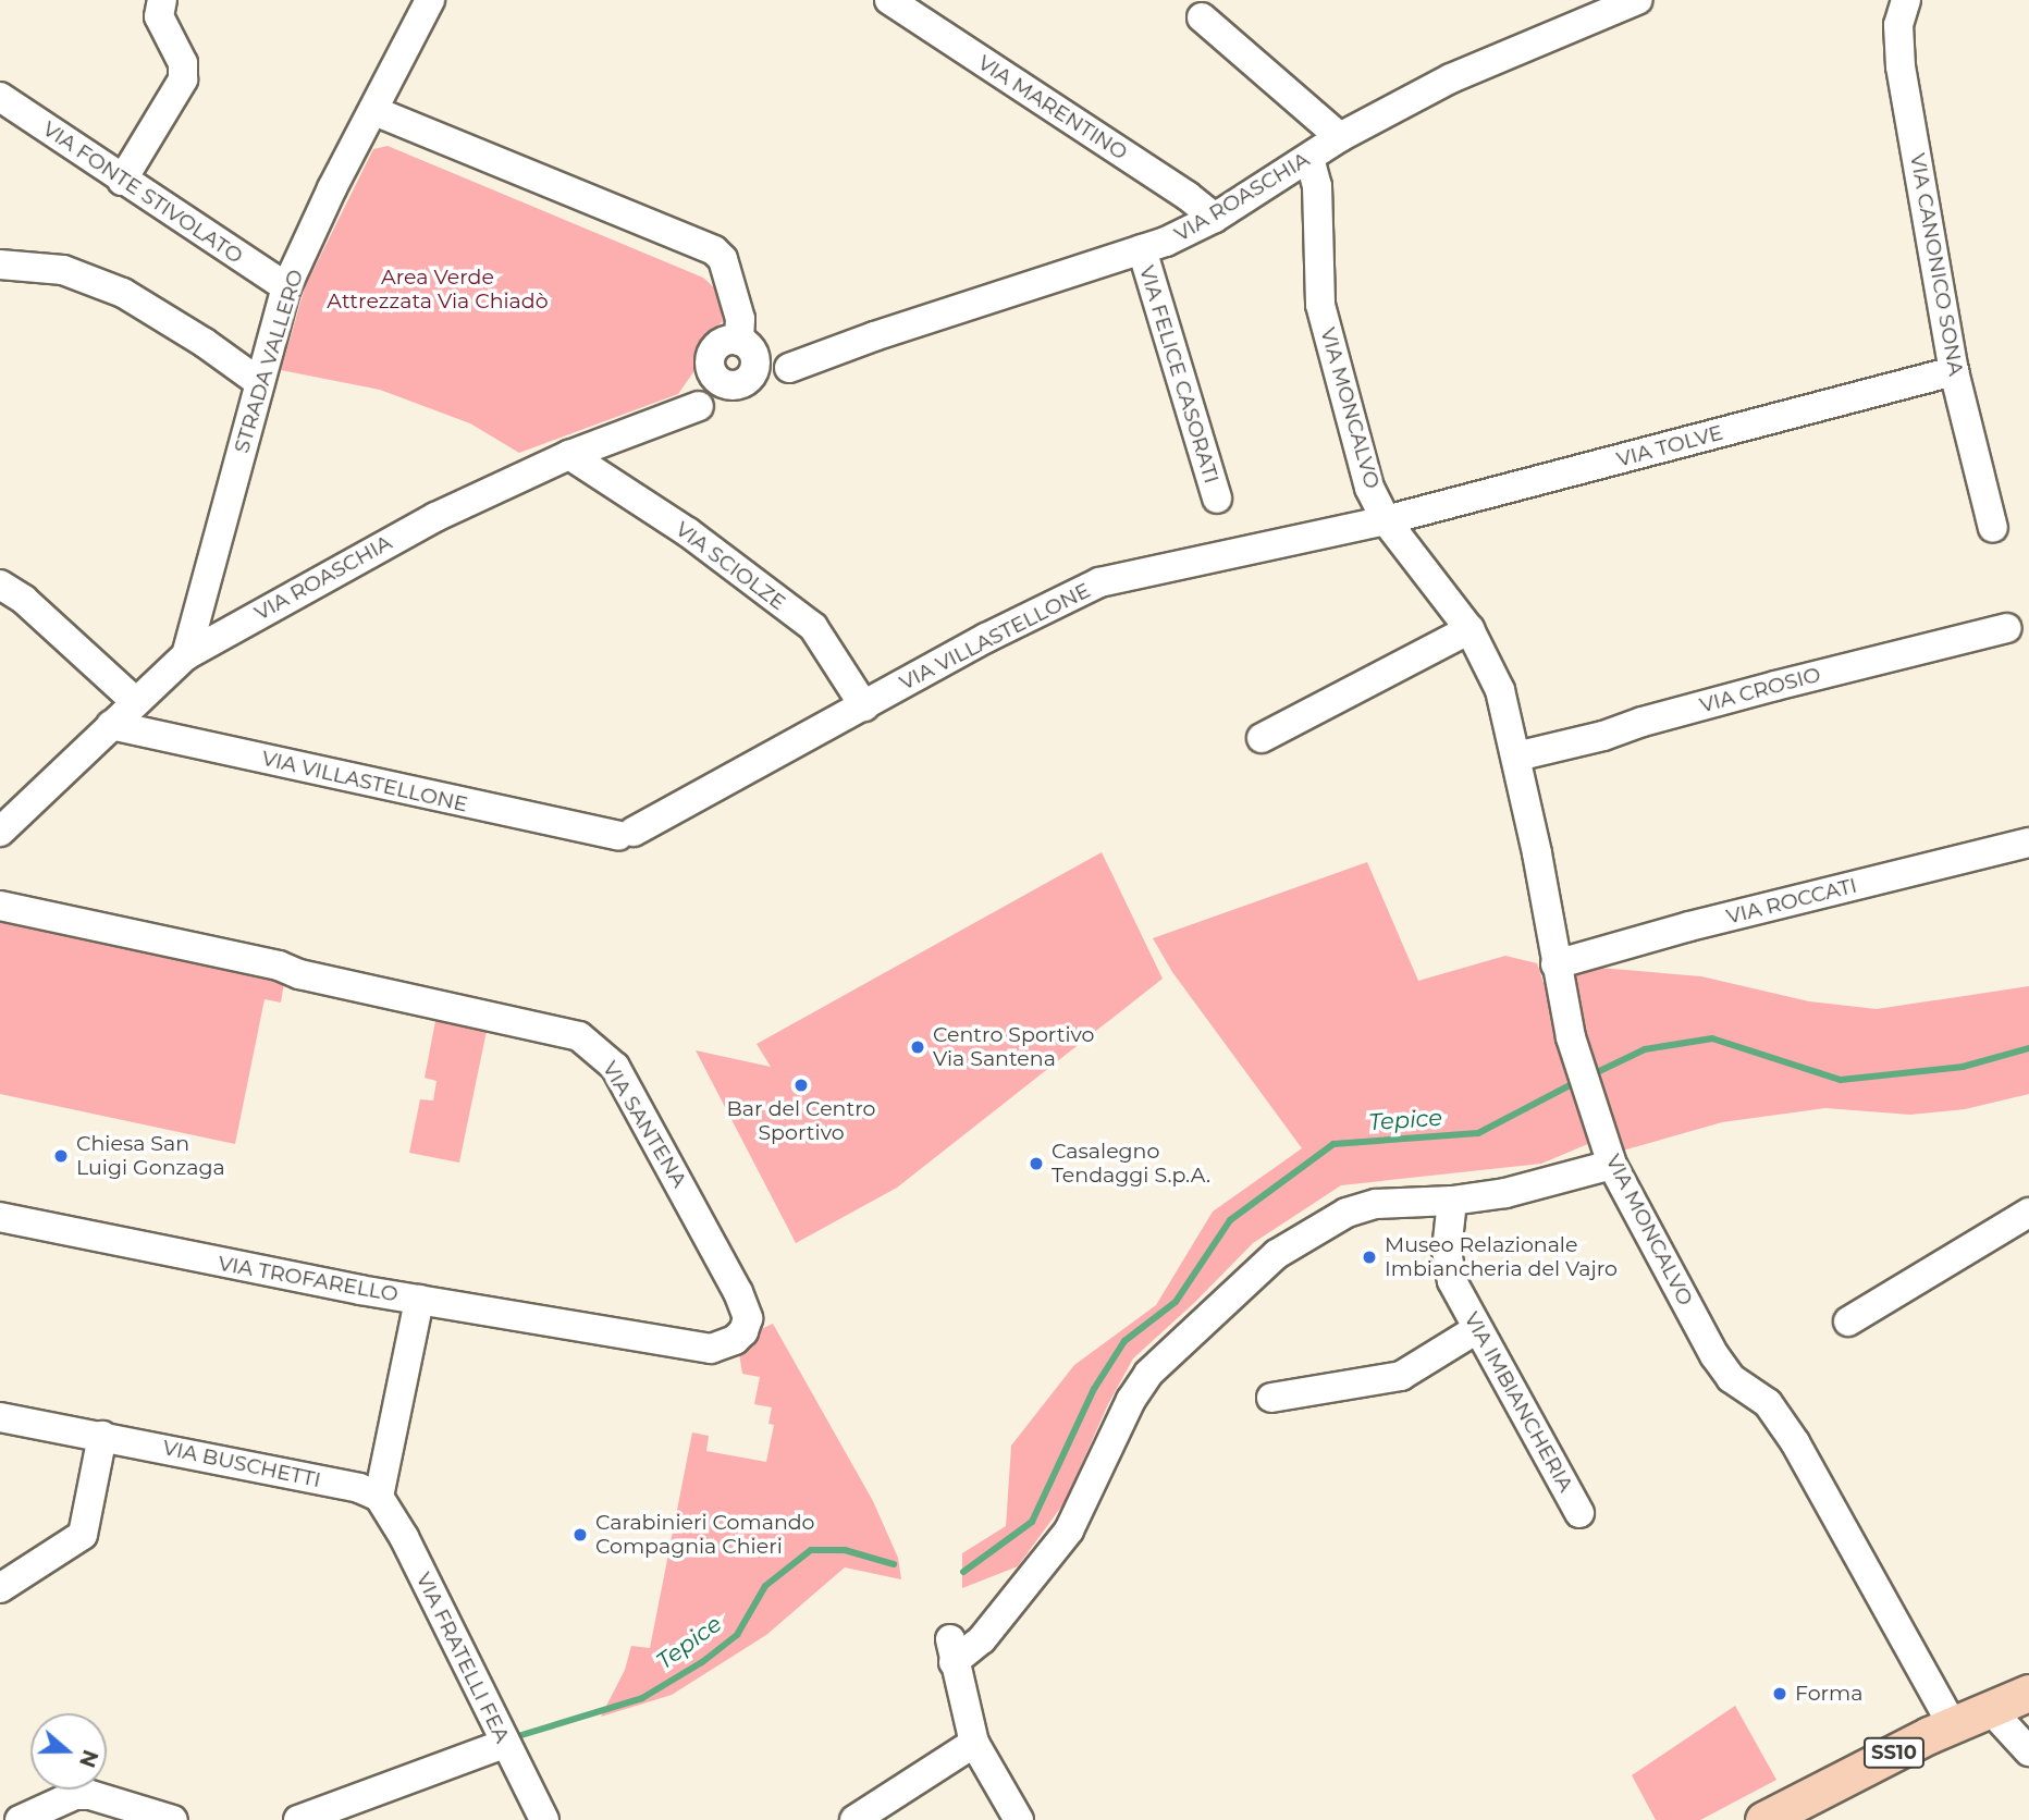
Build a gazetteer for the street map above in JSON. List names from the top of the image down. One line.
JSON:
{"streets":{"main road":["SS10"],"street":["VIA MARENTINO","VIA FONTE STIVOLATO","VIA ROASCHIA","VIA CANONICO SONA","STRADA VALLERO","VIA FELICE CASORATI","VIA MONCALVO","VIA TOLVE","VIA SCIOLZE","VIA VILLASTELLONE","VIA CROSIO","VIA ROCCATI","VIA SANTENA","VIA TROFARELLO","VIA IMBIANCHERIA","VIA BUSCHETTI","VIA FRATELLI FEA"]},"crossings":[["VIA MARENTINO","VIA ROASCHIA"],["VIA FONTE STIVOLATO","STRADA VALLERO"],["VIA ROASCHIA","STRADA VALLERO"],["VIA ROASCHIA","VIA FELICE CASORATI"],["VIA ROASCHIA","VIA MONCALVO"],["VIA ROASCHIA","VIA SCIOLZE"],["VIA ROASCHIA","VIA VILLASTELLONE"],["VIA CANONICO SONA","VIA TOLVE"],["VIA MONCALVO","VIA TOLVE"],["VIA MONCALVO","VIA VILLASTELLONE"],["VIA MONCALVO","VIA CROSIO"],["VIA MONCALVO","VIA ROCCATI"],["VIA MONCALVO","SS10"],["VIA TOLVE","VIA VILLASTELLONE"],["VIA SCIOLZE","VIA VILLASTELLONE"],["VIA SANTENA","VIA TROFARELLO"],["VIA TROFARELLO","VIA BUSCHETTI"],["VIA TROFARELLO","VIA FRATELLI FEA"],["VIA BUSCHETTI","VIA FRATELLI FEA"]],"water":["Tepice"],"parks":["Area Verde Attrezzata Via Chiadò"],"places":["Centro Sportivo Via Santena","Bar del Centro Sportivo","Chiesa San Luigi Gonzaga","Casalegno Tendaggi S.p.A.","Museo Relazionale Imbiancheria del Vajro","Carabinieri Comando Compagnia Chieri","Forma"],"north":"right"}
